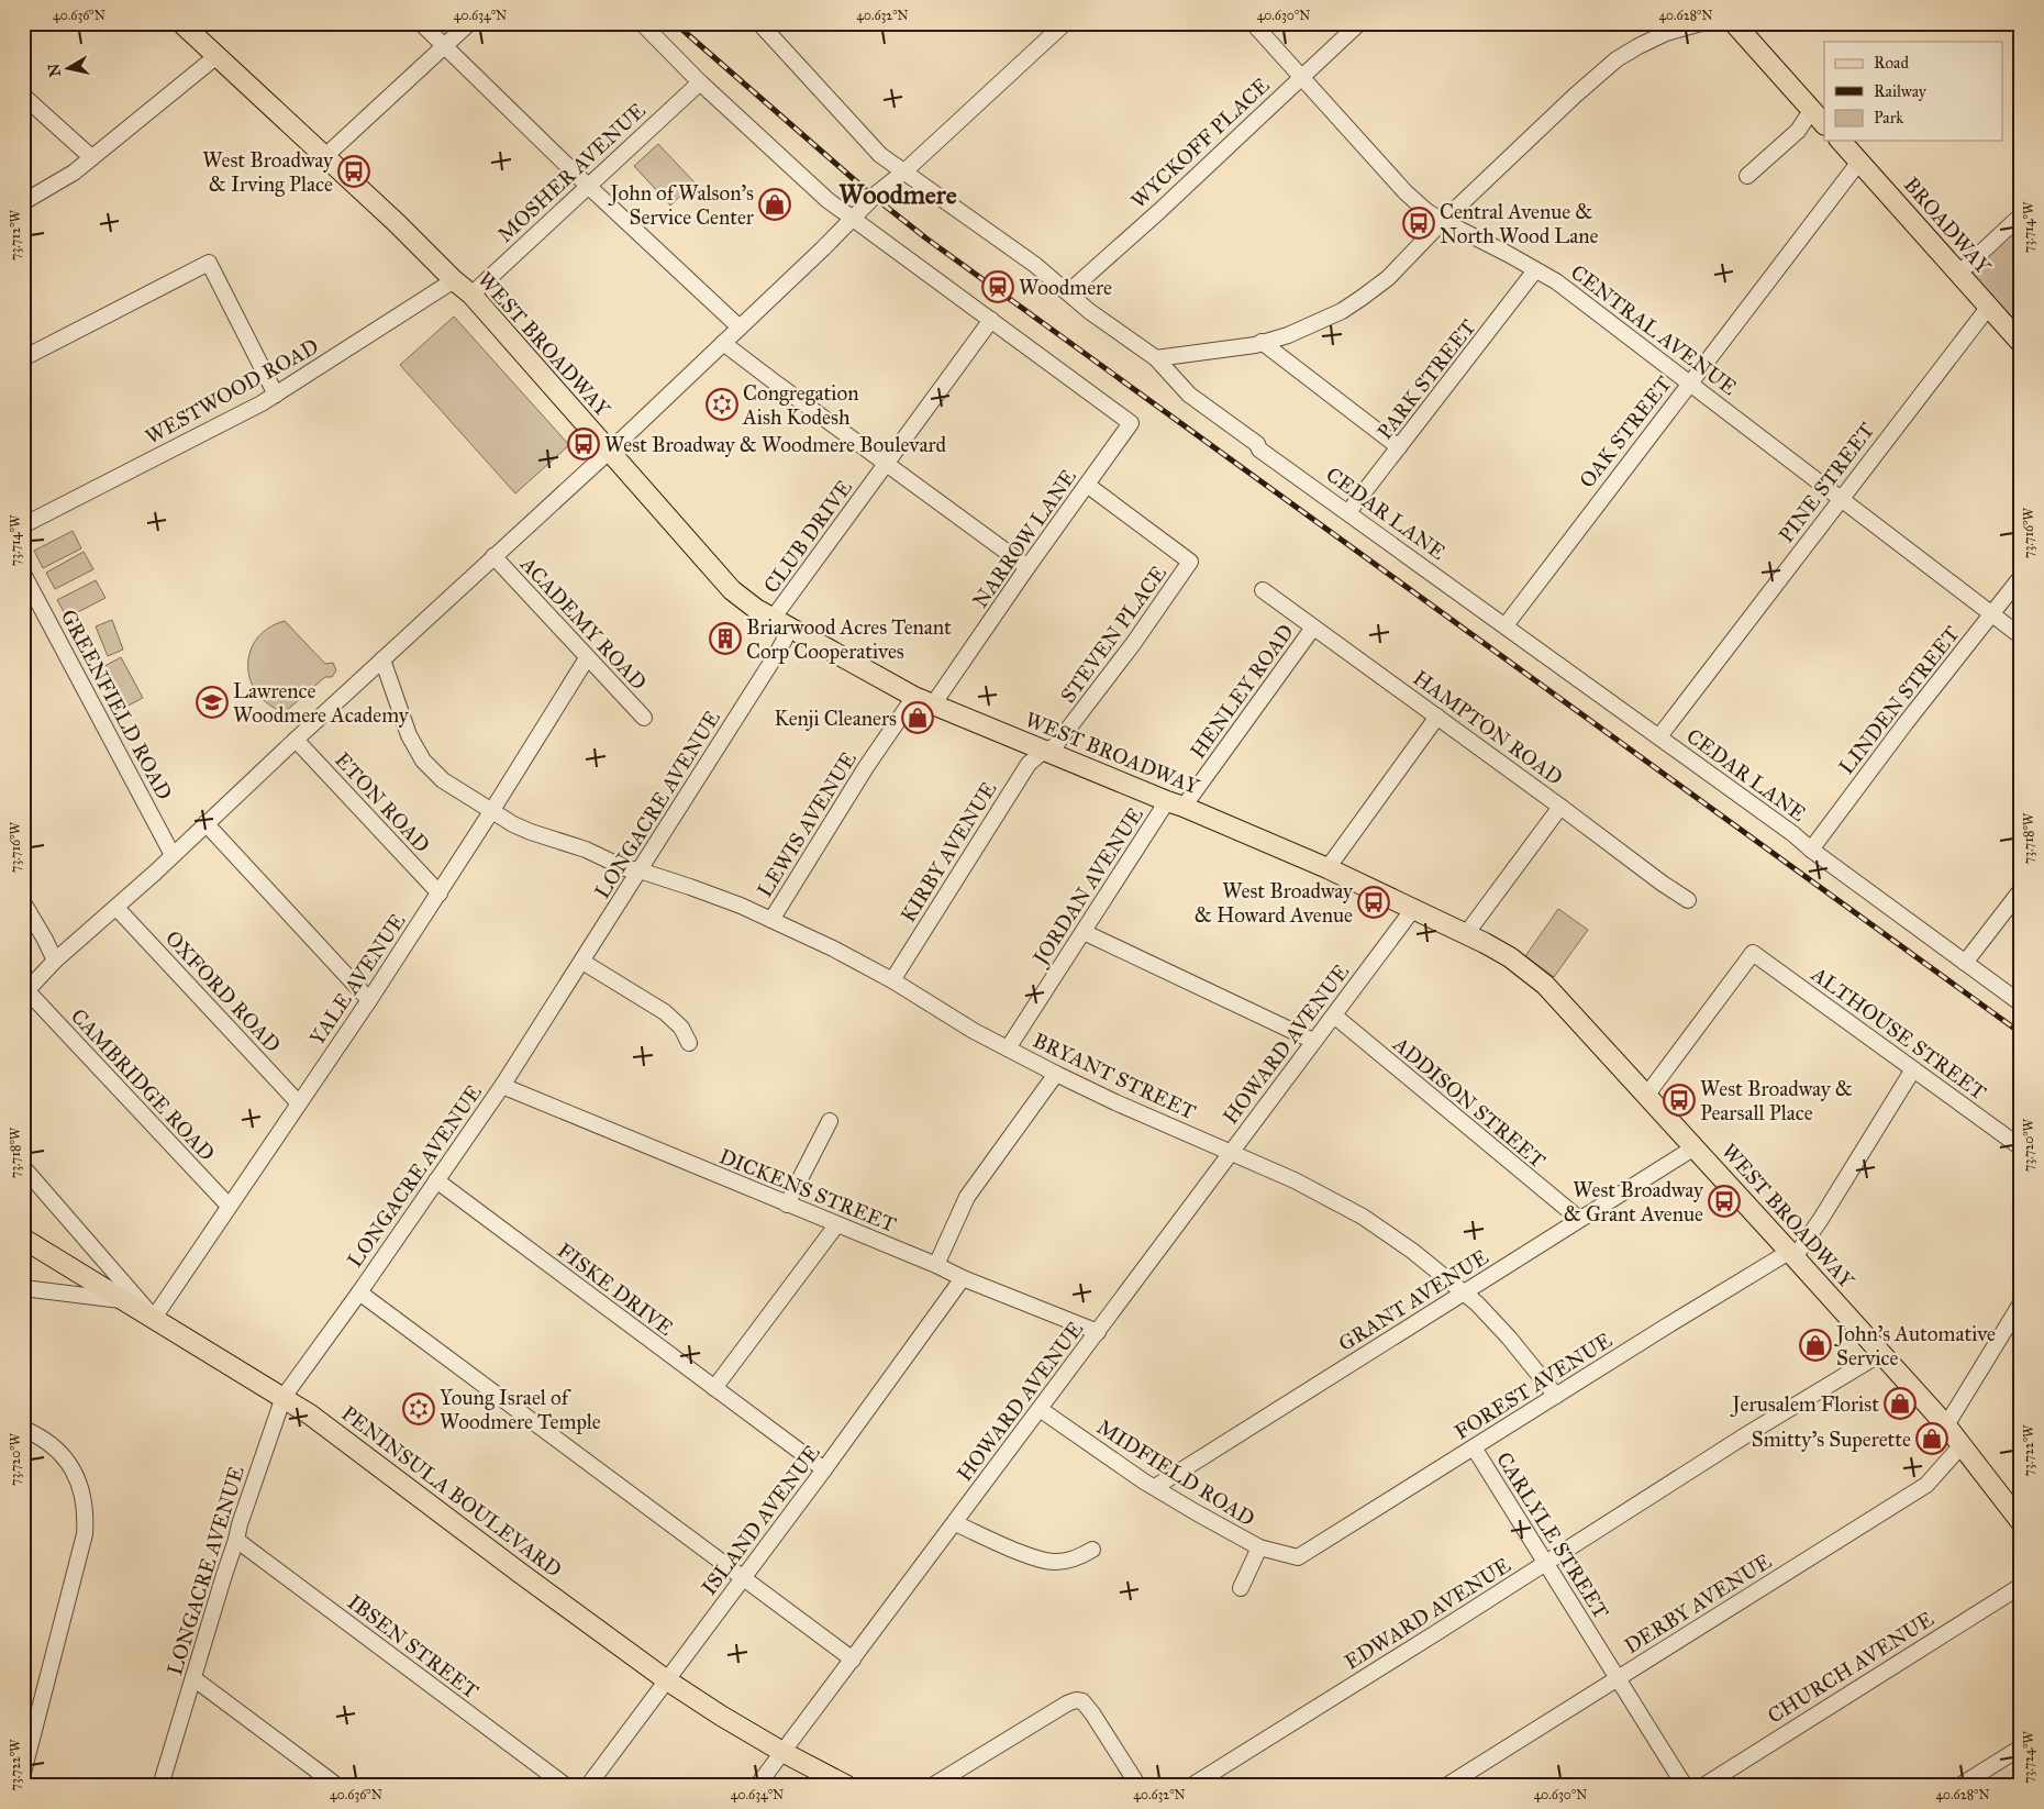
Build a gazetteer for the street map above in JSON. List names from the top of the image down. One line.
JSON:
{"streets":{"main road":["BROADWAY","WEST BROADWAY","PENINSULA BOULEVARD"],"street":["WYCKOFF PLACE","MOSHER AVENUE","CENTRAL AVENUE","PARK STREET","WESTWOOD ROAD","OAK STREET","PINE STREET","CEDAR LANE","CLUB DRIVE","NARROW LANE","ACADEMY ROAD","STEVEN PLACE","HENLEY ROAD","LINDEN STREET","GREENFIELD ROAD","HAMPTON ROAD","ETON ROAD","LONGACRE AVENUE","LEWIS AVENUE","KIRBY AVENUE","JORDAN AVENUE","YALE AVENUE","OXFORD ROAD","ALTHOUSE STREET","HOWARD AVENUE","BRYANT STREET","CAMBRIDGE ROAD","ADDISON STREET","DICKENS STREET","FISKE DRIVE","GRANT AVENUE","FOREST AVENUE","MIDFIELD ROAD","ISLAND AVENUE","CARLYLE STREET","DERBY AVENUE","EDWARD AVENUE","IBSEN STREET","CHURCH AVENUE"]},"crossings":[["WYCKOFF PLACE","CENTRAL AVENUE"],["WYCKOFF PLACE","CEDAR LANE"],["MOSHER AVENUE","WEST BROADWAY"],["BROADWAY","OAK STREET"],["BROADWAY","PINE STREET"],["CENTRAL AVENUE","PARK STREET"],["CENTRAL AVENUE","OAK STREET"],["CENTRAL AVENUE","PINE STREET"],["CENTRAL AVENUE","LINDEN STREET"],["WEST BROADWAY","WESTWOOD ROAD"],["WEST BROADWAY","CLUB DRIVE"],["WEST BROADWAY","NARROW LANE"],["WEST BROADWAY","STEVEN PLACE"],["WEST BROADWAY","HENLEY ROAD"],["WEST BROADWAY","LONGACRE AVENUE"],["WEST BROADWAY","LEWIS AVENUE"],["WEST BROADWAY","KIRBY AVENUE"],["WEST BROADWAY","JORDAN AVENUE"],["WEST BROADWAY","ALTHOUSE STREET"],["WEST BROADWAY","HOWARD AVENUE"],["WEST BROADWAY","GRANT AVENUE"],["WEST BROADWAY","FOREST AVENUE"],["WEST BROADWAY","DERBY AVENUE"],["WEST BROADWAY","EDWARD AVENUE"],["PARK STREET","CEDAR LANE"],["OAK STREET","CEDAR LANE"],["PINE STREET","CEDAR LANE"],["CEDAR LANE","LINDEN STREET"],["CLUB DRIVE","NARROW LANE"],["NARROW LANE","STEVEN PLACE"],["ACADEMY ROAD","YALE AVENUE"],["STEVEN PLACE","KIRBY AVENUE"],["HENLEY ROAD","HAMPTON ROAD"],["HENLEY ROAD","JORDAN AVENUE"],["ETON ROAD","YALE AVENUE"],["LONGACRE AVENUE","BRYANT STREET"],["LONGACRE AVENUE","DICKENS STREET"],["LONGACRE AVENUE","FISKE DRIVE"],["LONGACRE AVENUE","PENINSULA BOULEVARD"],["LONGACRE AVENUE","IBSEN STREET"],["LEWIS AVENUE","BRYANT STREET"],["KIRBY AVENUE","BRYANT STREET"],["JORDAN AVENUE","BRYANT STREET"],["YALE AVENUE","OXFORD ROAD"],["YALE AVENUE","BRYANT STREET"],["YALE AVENUE","CAMBRIDGE ROAD"],["YALE AVENUE","PENINSULA BOULEVARD"],["HOWARD AVENUE","BRYANT STREET"],["HOWARD AVENUE","ADDISON STREET"],["HOWARD AVENUE","DICKENS STREET"],["HOWARD AVENUE","MIDFIELD ROAD"],["HOWARD AVENUE","PENINSULA BOULEVARD"],["BRYANT STREET","GRANT AVENUE"],["BRYANT STREET","FOREST AVENUE"],["ADDISON STREET","GRANT AVENUE"],["DICKENS STREET","ISLAND AVENUE"],["FISKE DRIVE","ISLAND AVENUE"],["GRANT AVENUE","MIDFIELD ROAD"],["FOREST AVENUE","MIDFIELD ROAD"],["FOREST AVENUE","CARLYLE STREET"],["PENINSULA BOULEVARD","ISLAND AVENUE"],["CARLYLE STREET","DERBY AVENUE"],["CARLYLE STREET","EDWARD AVENUE"]],"districts":["Woodmere"],"places":{"bus stop":["West Broadway & Irving Place","Central Avenue & North Wood Lane","West Broadway & Woodmere Boulevard","West Broadway & Howard Avenue","West Broadway & Pearsall Place","West Broadway & Grant Avenue"],"shop":["John of Walson's Service Center","Kenji Cleaners","John's Automative Service","Jerusalem Florist","Smitty's Superette"],"station":["Woodmere"],"synagogue":["Congregation Aish Kodesh","Young Israel of Woodmere Temple"],"building":["Briarwood Acres Tenant Corp Cooperatives"],"school or university":["Lawrence Woodmere Academy"]},"legend":["Road","Railway","Park"],"north":"left","coordinates":["40.636°N","40.634°N","40.632°N","40.630°N","40.628°N","73.714°W","73.712°W","73.716°W","73.718°W","73.720°W","73.722°W","73.724°W"]}
